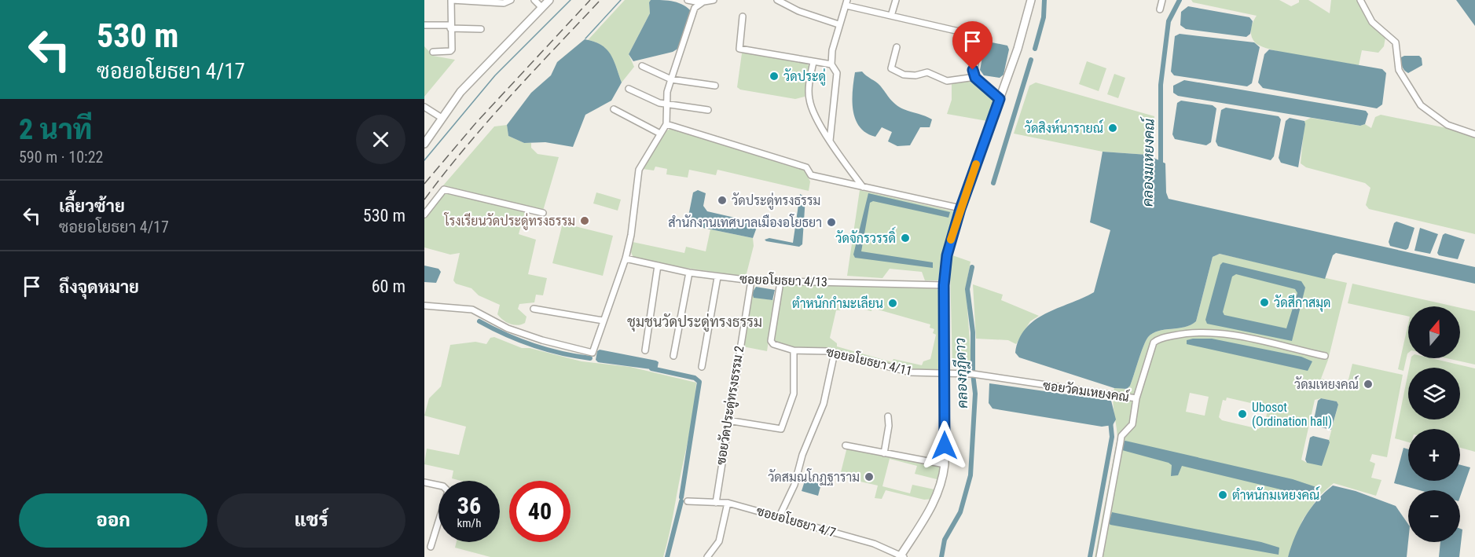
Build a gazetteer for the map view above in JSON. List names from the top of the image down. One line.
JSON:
{"streets":{"street":["ซอยอโยธยา 4/13","ซอยอโยธยา 4/11","ซอยวัดมเหยงคณ์","ซอยวัดประดู่ทรงธรรม 2","ซอยอโยธยา 4/7"]},"crossings":[["ซอยอโยธยา 4/13","ซอยอโยธยา 4/11"],["ซอยอโยธยา 4/13","ซอยวัดประดู่ทรงธรรม 2"],["ซอยอโยธยา 4/11","ซอยวัดมเหยงคณ์"],["ซอยวัดประดู่ทรงธรรม 2","ซอยอโยธยา 4/7"]],"districts":["ชุมชนวัดประดู่ทรงธรรม"],"water":["คลองมเหยงคณ์","คลองกุฎีดาว"],"places":["วัดประดู่","วัดสิงห์นารายณ์","วัดประดู่ทรงธรรม","โรงเรียนวัดประดู่ทรงธรรม","สำนักงานเทศบาลเมืองอโยธยา","วัดจักรวรรดิ์","วัดสีกาสมุด","ตำหนักกำมะเลียน","วัดมเหยงคณ์","Ubosot (Ordination hall)","วัดสมณโกฏฐาราม","ตำหนักมเหยงคณ์"],"north":"top","page":{"turn":["530 m","ซอยอโยธยา 4/17"],"heading":["2 นาที","590 m · 10:22"],"list":[{"name":"เลี้ยวซ้าย","note":"ซอยอโยธยา 4/17","value":"530 m"},{"name":"ถึงจุดหมาย","value":"60 m"}],"map_buttons":["+","−"],"speed":"36 km/h","limit":"40","buttons":["ออก","แชร์"]}}
